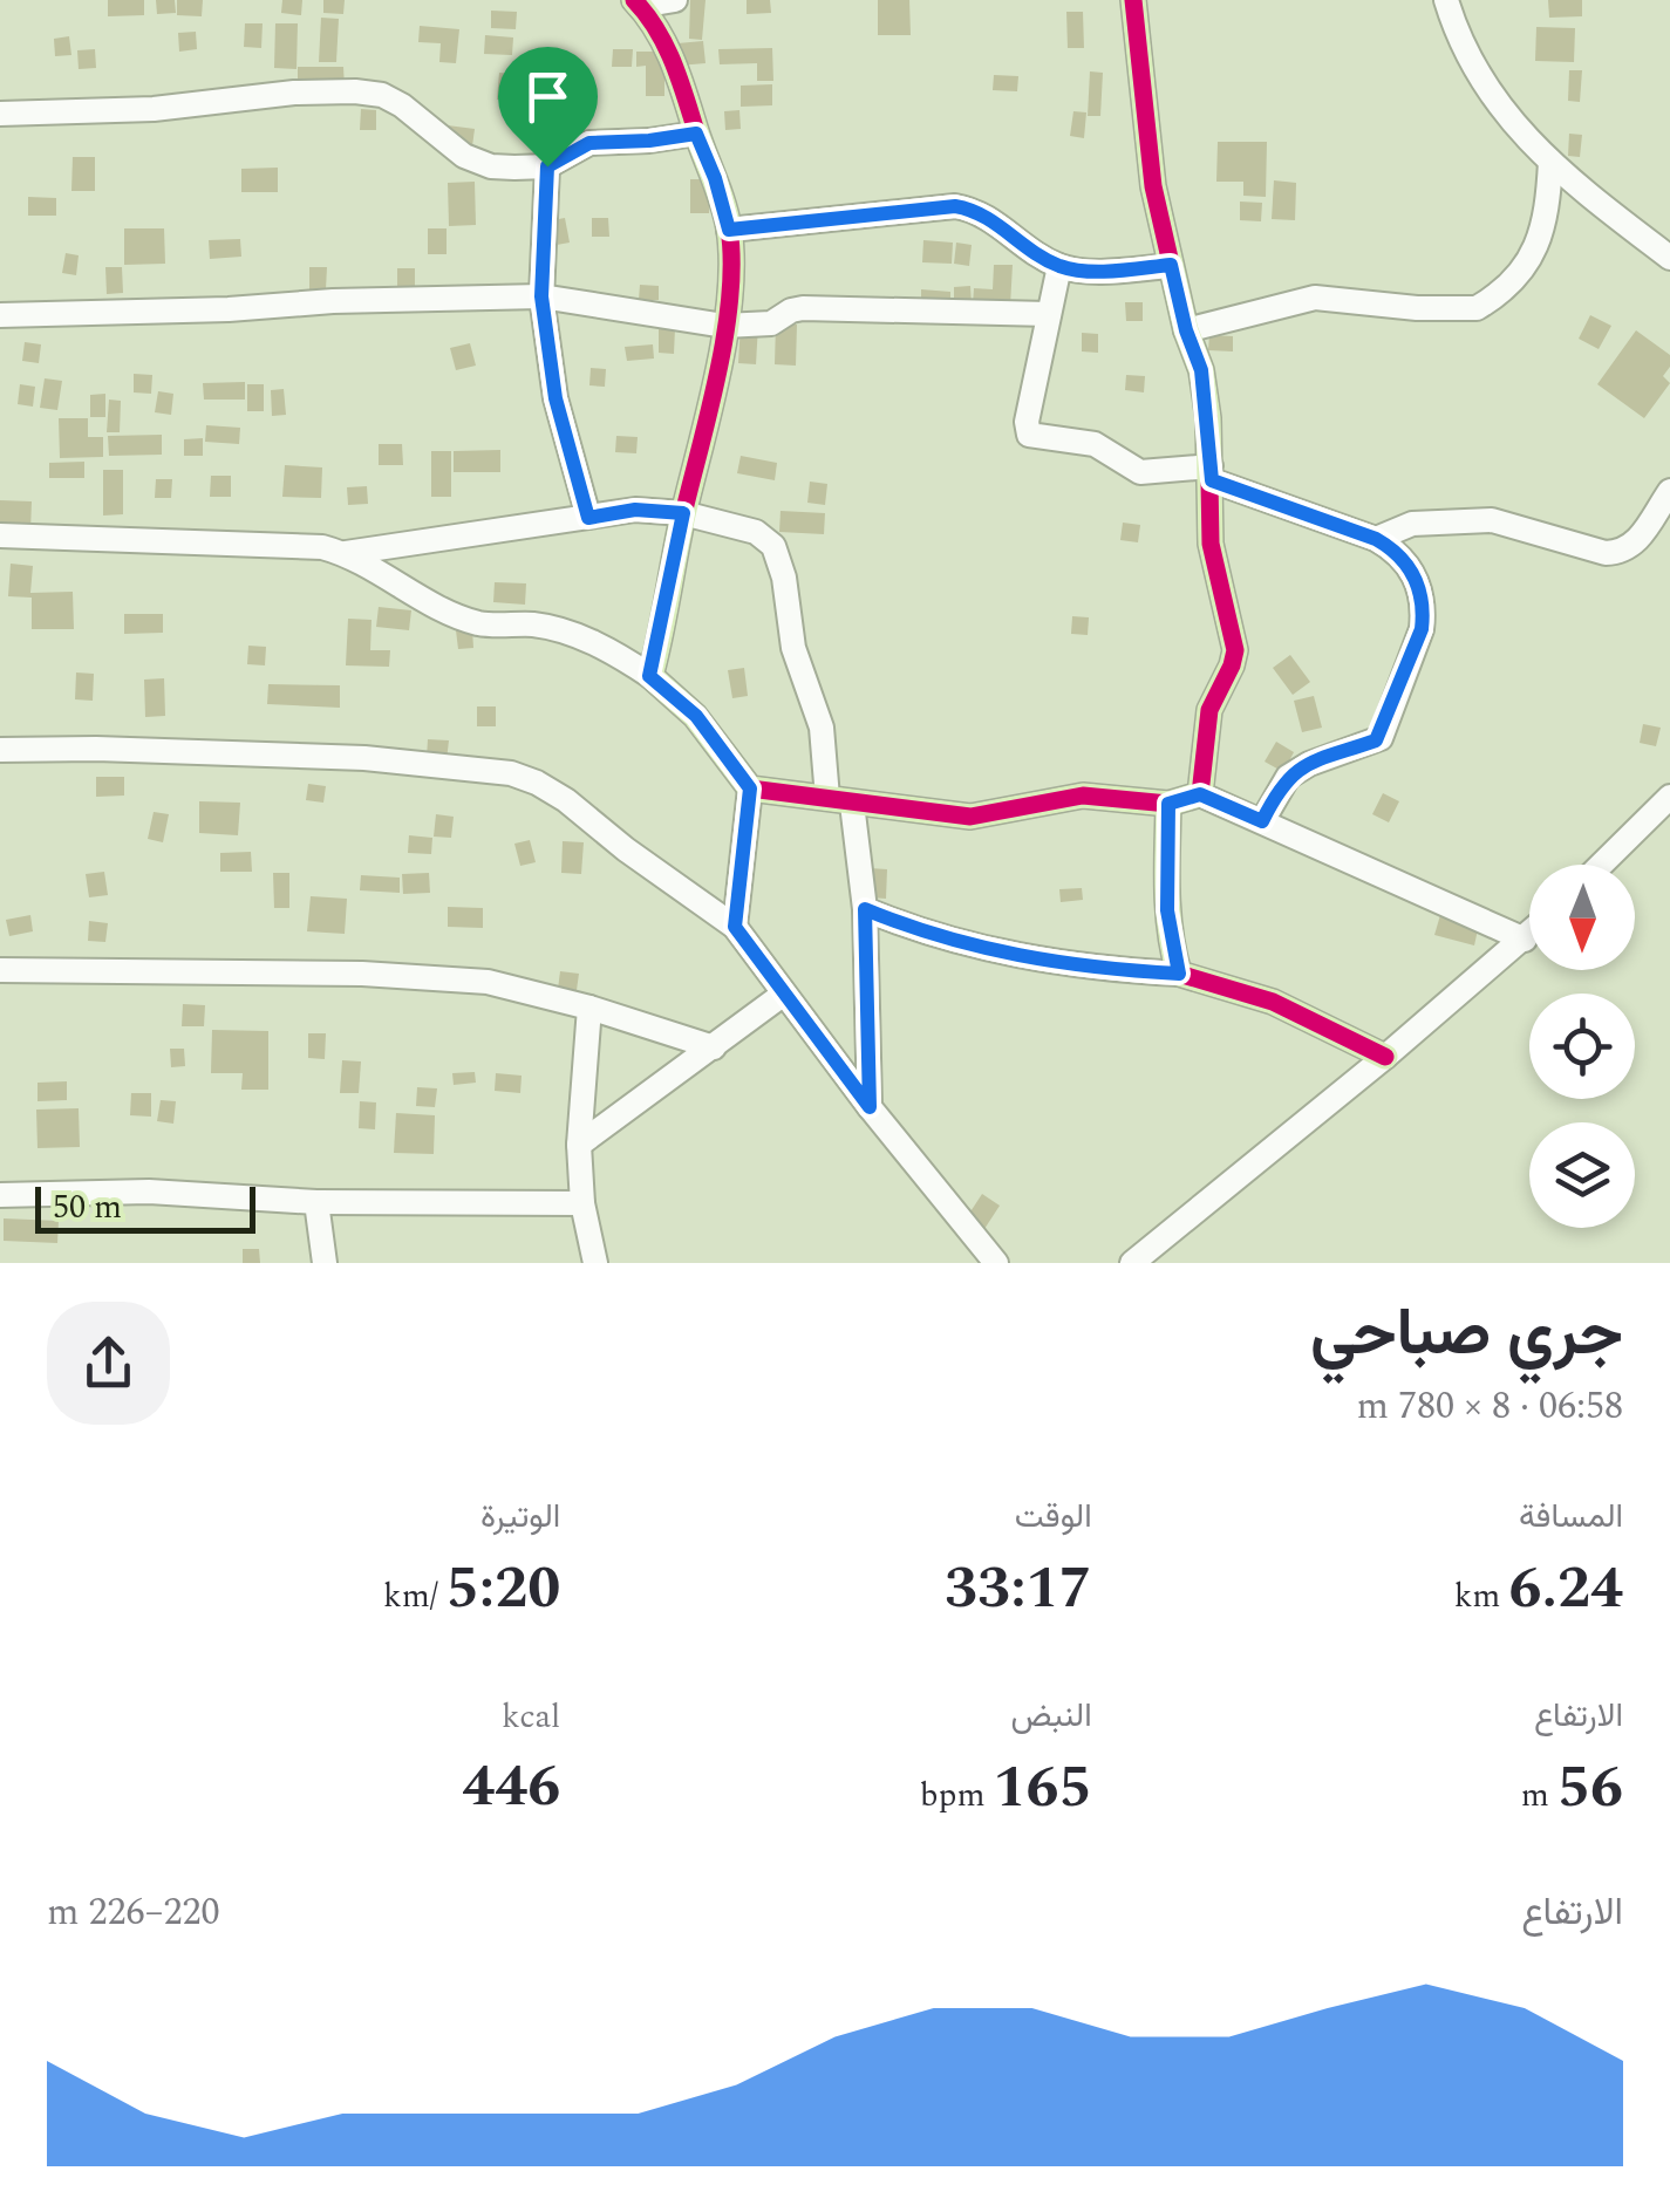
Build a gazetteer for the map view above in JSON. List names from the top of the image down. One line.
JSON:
{"scale_bar":"50 m","north":"bottom","page":{"scale":"50 m","heading":["جري صباحي","06:58 · 8 × 780 m"],"stats":[["المسافة","6.24 km"],["الوقت","33:17"],["الوتيرة","5:20 /km"],["الارتفاع","56 m"],["النبض","165 bpm"],["kcal","446"]],"chart":["الارتفاع","220–226 m"]}}
